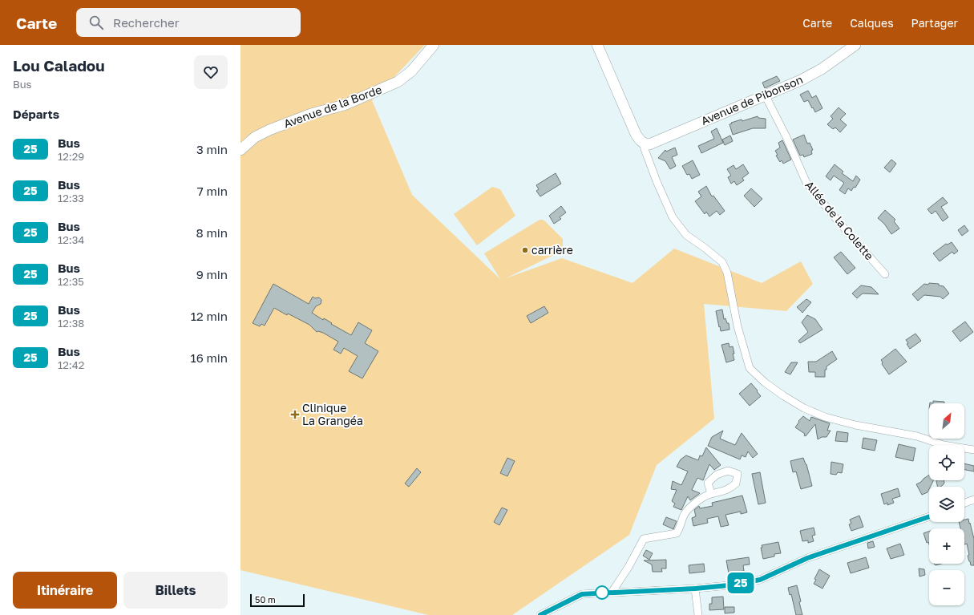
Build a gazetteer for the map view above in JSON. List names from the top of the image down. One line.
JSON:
{"streets":{"street":["Avenue de Pibonson","Avenue de la Borde","Allée de la Colette"]},"crossings":[["Avenue de Pibonson","Allée de la Colette"]],"places":{"other":["carrière"],"health":["Clinique La Grangéa"]},"lines":["bus line 25"],"scale_bar":"50 m","north":"top right","page":{"header":"Carte","search":"Rechercher","nav":["Carte","Calques","Partager"],"heading":[["Lou Caladou","Bus"],"Départs"],"on_map":"25","list":[{"mark":"25","name":"Bus","note":"12:29","value":"3 min"},{"mark":"25","name":"Bus","note":"12:33","value":"7 min"},{"mark":"25","name":"Bus","note":"12:34","value":"8 min"},{"mark":"25","name":"Bus","note":"12:35","value":"9 min"},{"mark":"25","name":"Bus","note":"12:38","value":"12 min"},{"mark":"25","name":"Bus","note":"12:42","value":"16 min"}],"map_buttons":["+","−"],"buttons":["Itinéraire","Billets"],"scale":"50 m"}}
